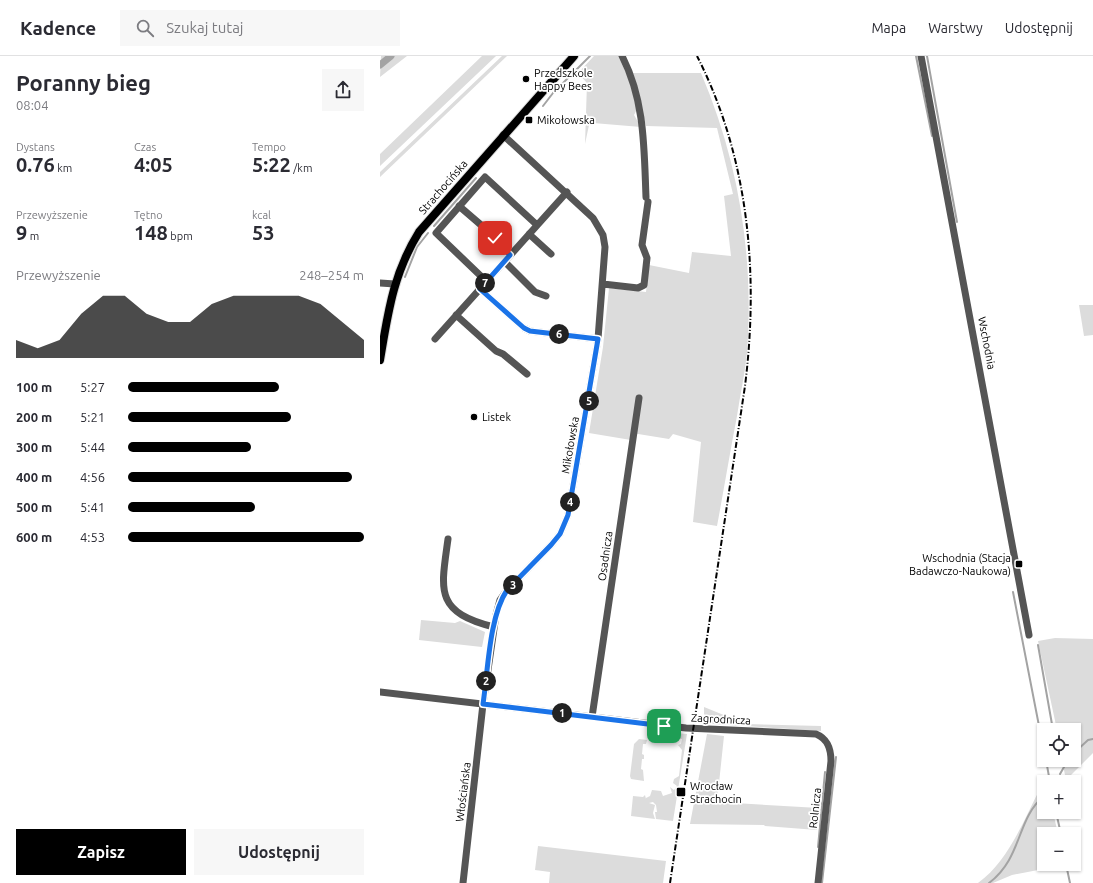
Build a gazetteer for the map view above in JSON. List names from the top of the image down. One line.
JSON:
{"streets":{"main road":["Strachocińska"],"street":["Wschodnia","Mikołowska","Osadnicza","Zagrodnicza","Włościańska","Rolnicza"]},"crossings":[["Strachocińska","Mikołowska"],["Mikołowska","Zagrodnicza"],["Mikołowska","Włościańska"],["Osadnicza","Zagrodnicza"],["Zagrodnicza","Włościańska"],["Zagrodnicza","Rolnicza"]],"places":{"other":["Przedszkole Happy Bees","Listek"],"transit":["Mikołowska","Wschodnia (Stacja Badawczo-Naukowa)","Wrocław Strachocin"]},"page":{"header":"Kadence","search":"Szukaj tutaj","nav":["Mapa","Warstwy","Udostępnij"],"heading":["Poranny bieg","08:04"],"stats":[["Dystans","0.76 km"],["Czas","4:05"],["Tempo","5:22 /km"],["Przewyższenie","9 m"],["Tętno","148 bpm"],["kcal","53"]],"chart":["Przewyższenie","248–254 m"],"pins":["7","6","5","4","3","2","1"],"list":[{"name":"100 m","note":"5:27"},{"name":"200 m","note":"5:21"},{"name":"300 m","note":"5:44"},{"name":"400 m","note":"4:56"},{"name":"500 m","note":"5:41"},{"name":"600 m","note":"4:53"}],"map_buttons":["+","−"],"buttons":["Zapisz","Udostępnij"]}}
